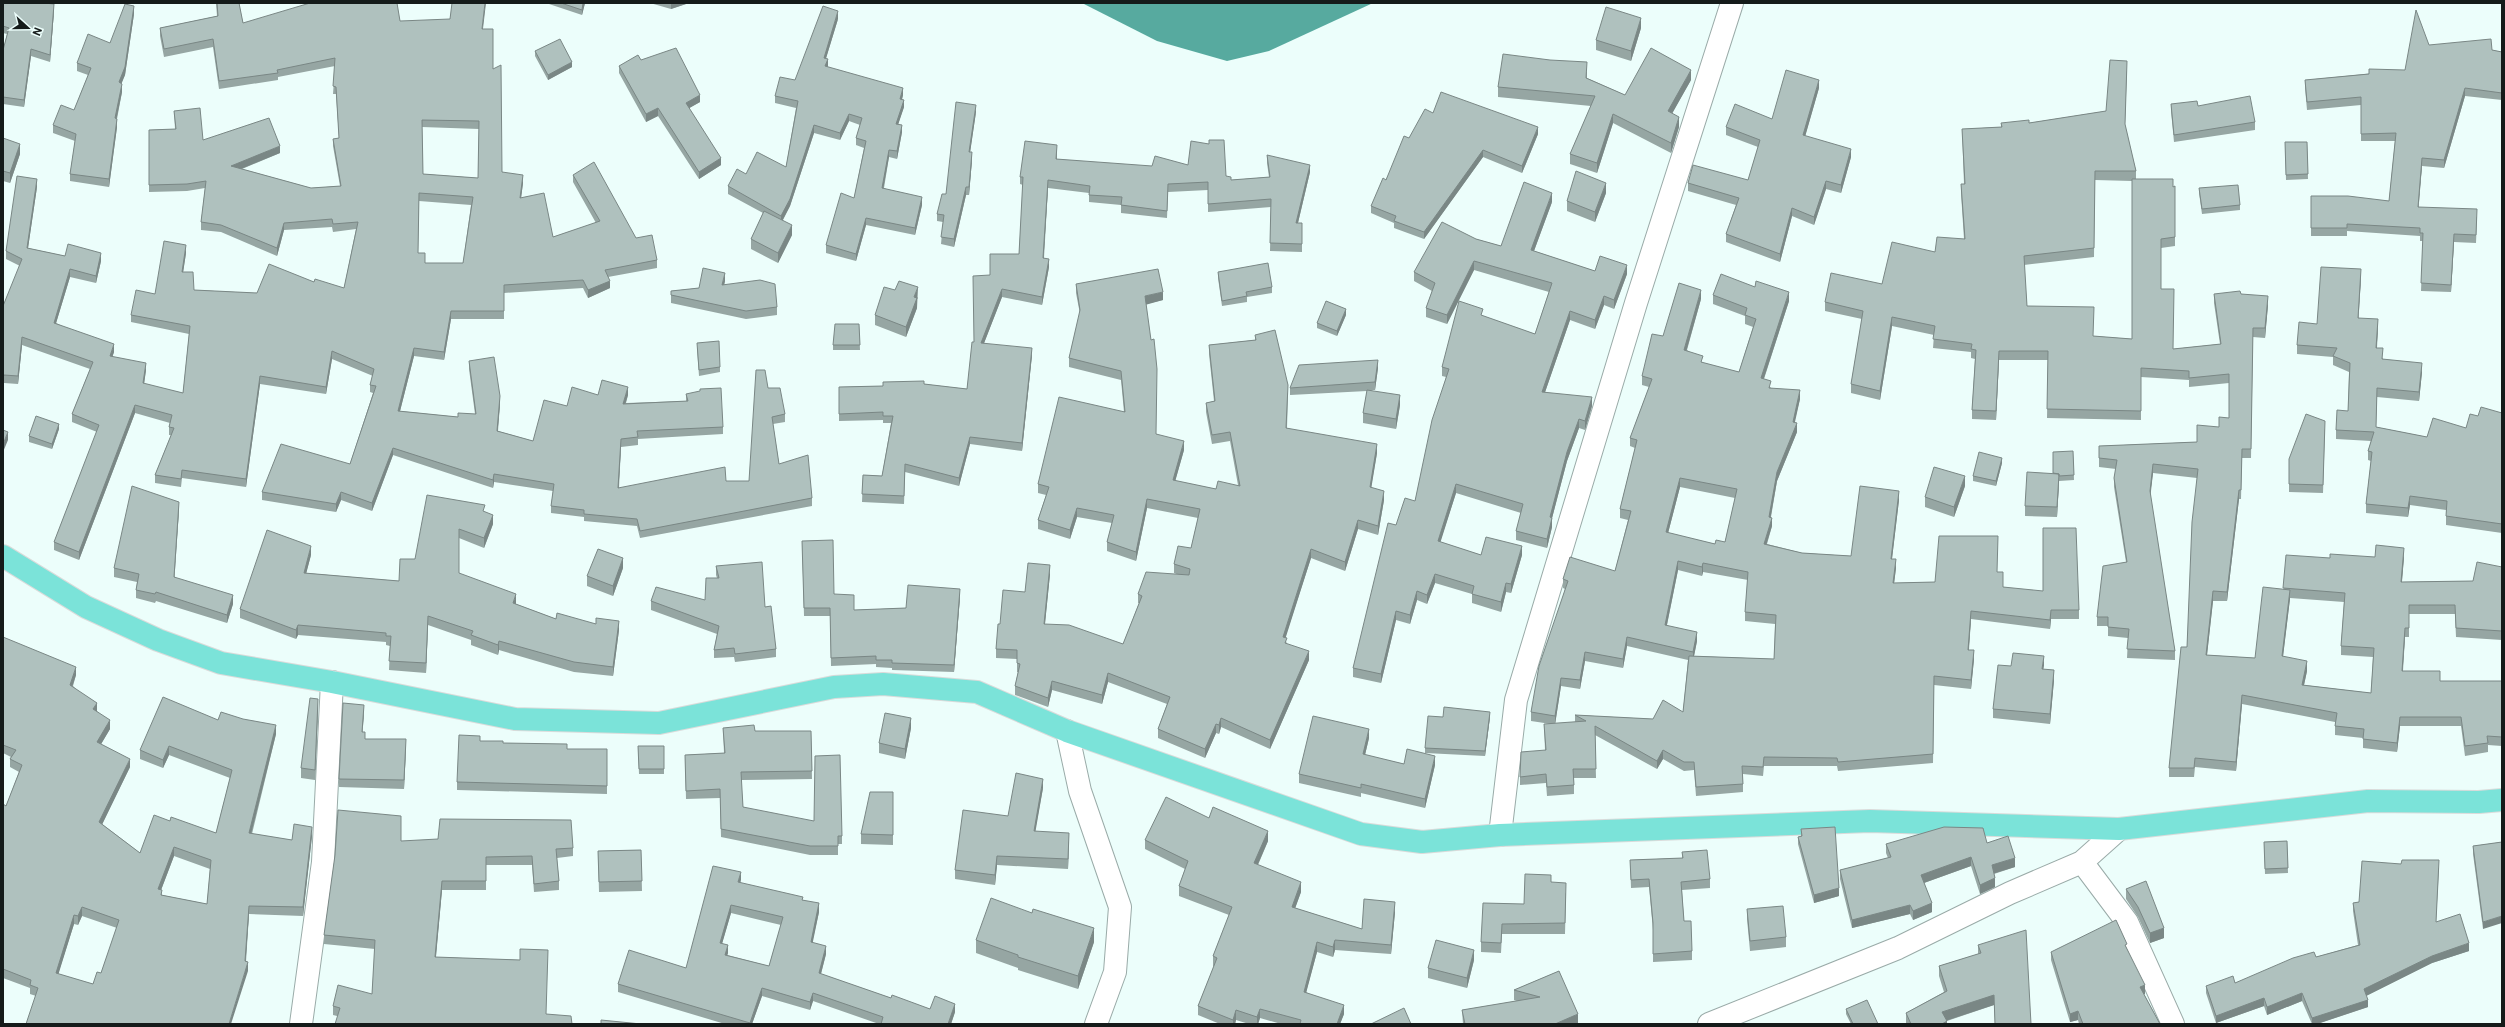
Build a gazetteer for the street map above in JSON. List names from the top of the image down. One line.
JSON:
{"north":"right"}
